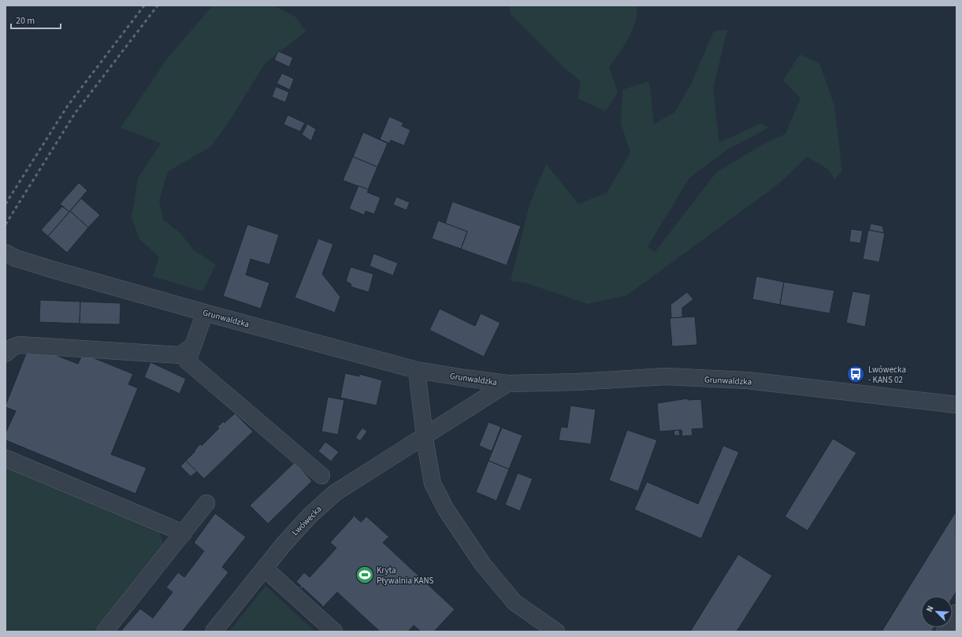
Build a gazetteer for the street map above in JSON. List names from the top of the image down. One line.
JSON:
{"streets":{"street":["Grunwaldzka","Lwówecka"]},"crossings":[["Grunwaldzka","Lwówecka"]],"places":{"bus stop":["Lwówecka - KANS 02"],"sports":["Kryta Pływalnia KANS"]},"scale_bar":"20 m","north":"top left"}
